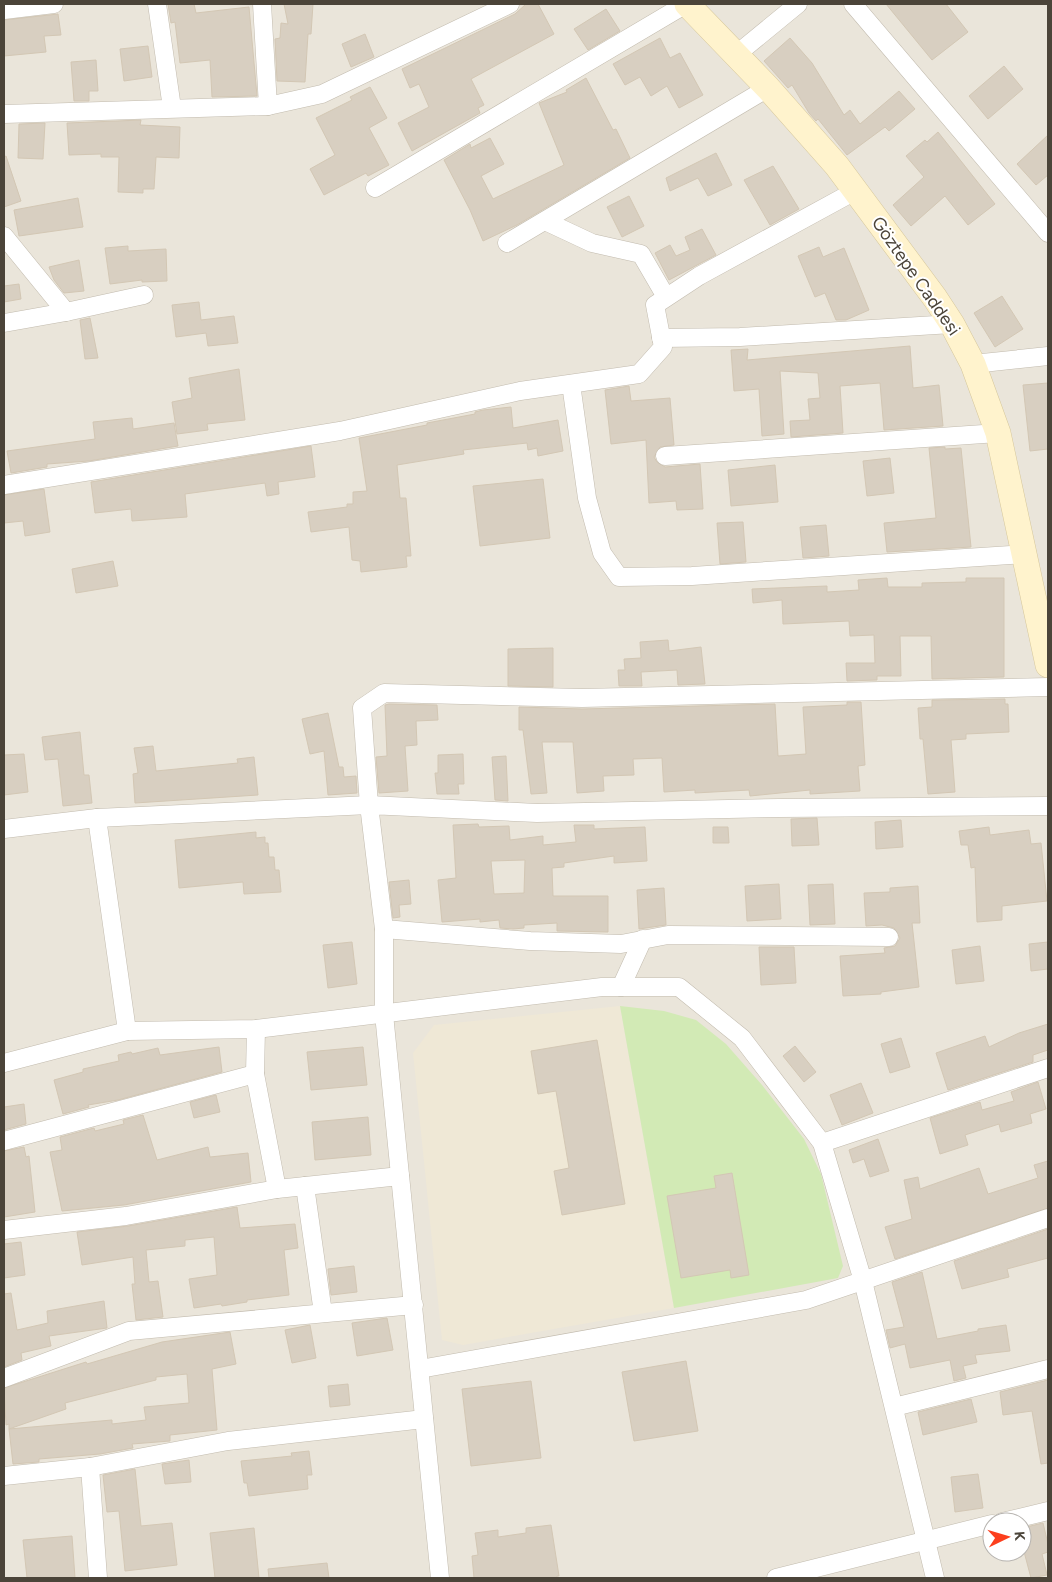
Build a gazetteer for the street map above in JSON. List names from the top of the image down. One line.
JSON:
{"streets":{"street":["Göztepe Caddesi"]},"north":"right"}
